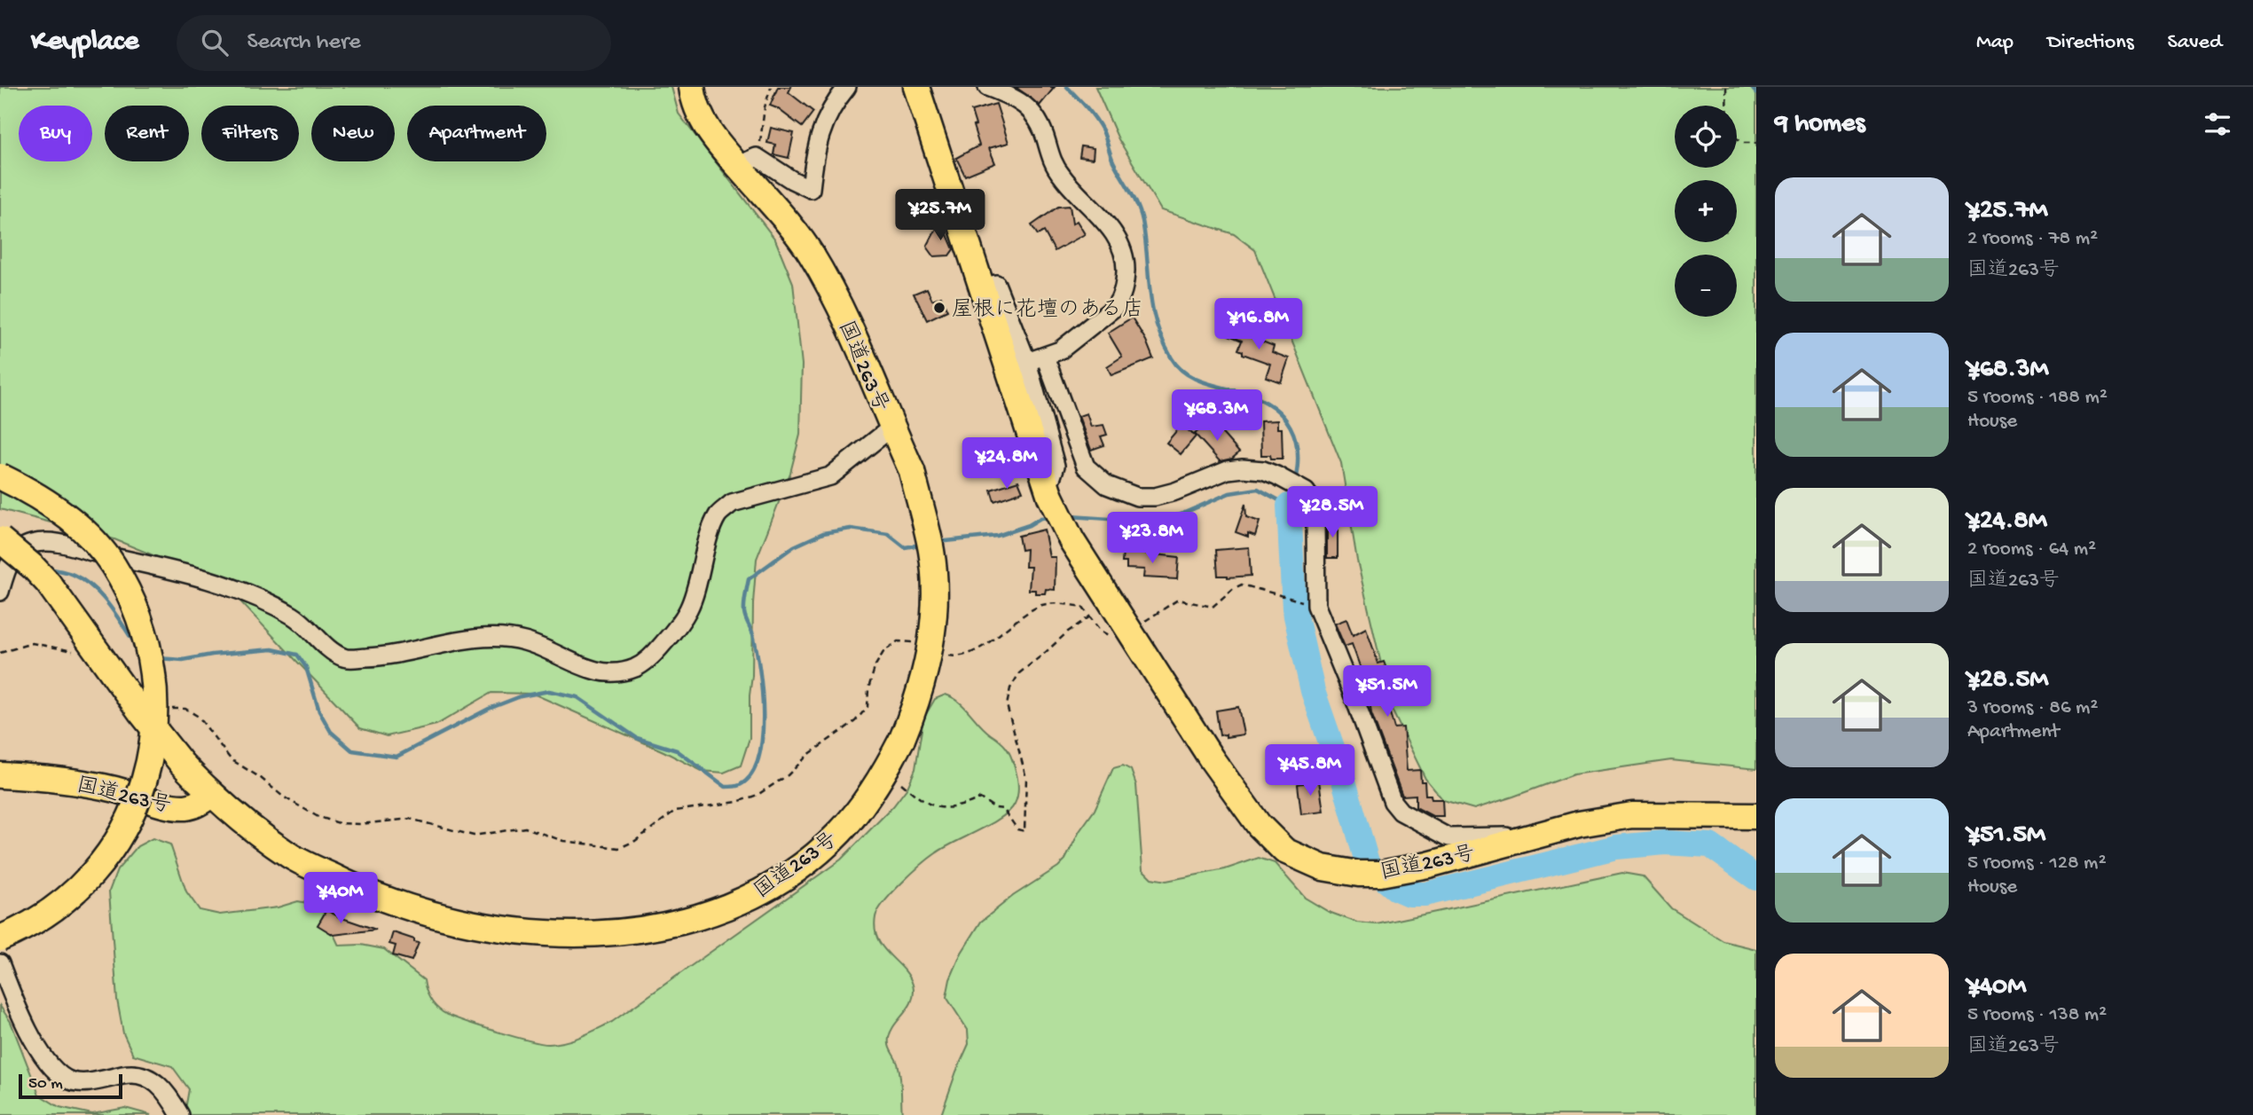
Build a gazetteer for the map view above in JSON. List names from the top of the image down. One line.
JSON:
{"streets":{"highway":["国道263号"]},"places":["屋根に花壇のある店"],"scale_bar":"50 m","page":{"header":"Keyplace","search":"Search here","nav":["Map","Directions","Saved"],"heading":"9 homes","map_buttons":["+","−"],"chip":["Buy","Rent","Filters","New","Apartment"],"list":[{"name":"¥25.7M","note":"2 rooms · 78 m² · 国道263号"},{"name":"¥68.3M","note":"5 rooms · 188 m² · House"},{"name":"¥24.8M","note":"2 rooms · 64 m² · 国道263号"},{"name":"¥28.5M","note":"3 rooms · 86 m² · Apartment"},{"name":"¥51.5M","note":"5 rooms · 128 m² · House"},{"name":"¥40M","note":"5 rooms · 138 m² · 国道263号"}],"price":["¥25.7M","¥16.8M","¥68.3M","¥24.8M","¥28.5M","¥23.8M","¥51.5M","¥45.8M","¥40M"],"scale":"50 m"}}
